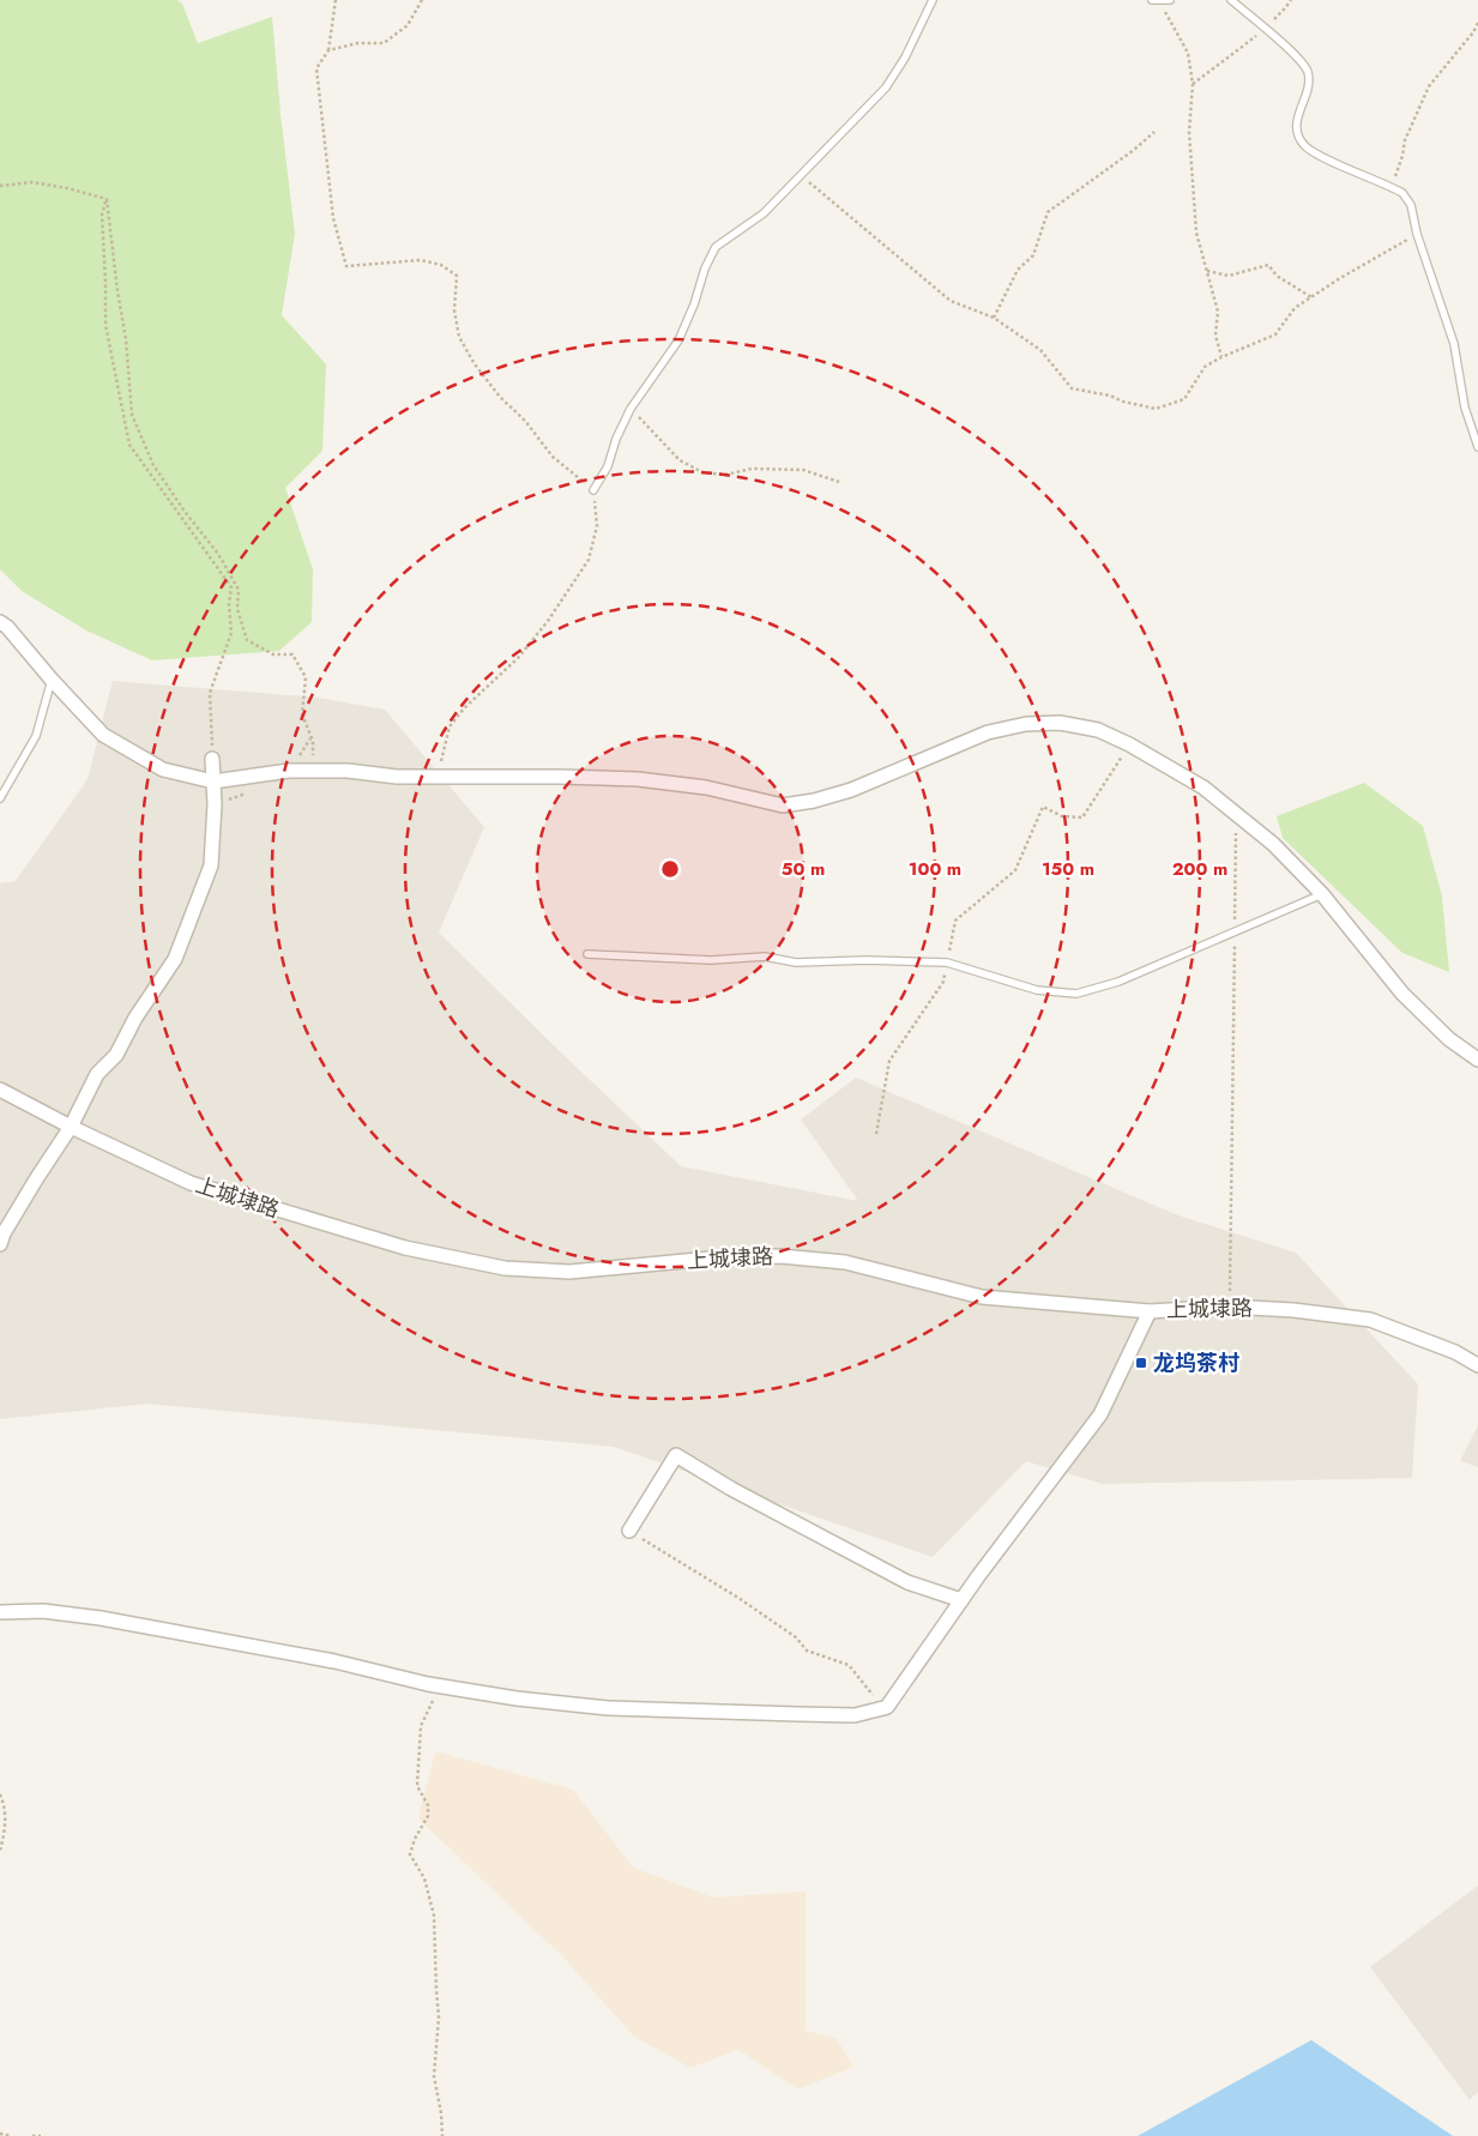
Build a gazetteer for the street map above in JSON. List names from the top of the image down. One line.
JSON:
{"streets":{"street":["上城埭路"]},"places":{"transit":["龙坞茶村"]},"rings":["50 m","100 m","150 m","200 m"]}
